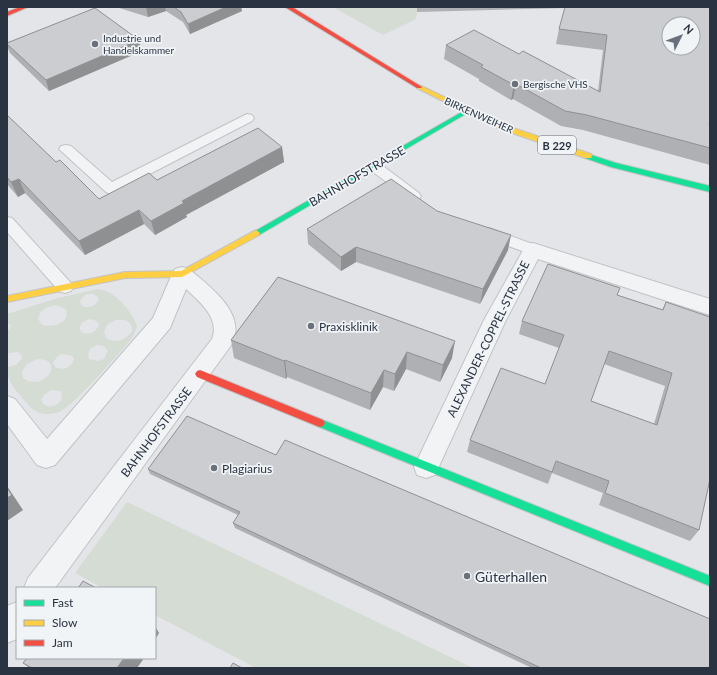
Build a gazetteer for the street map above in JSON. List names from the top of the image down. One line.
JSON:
{"streets":{"street":["BIRKENWEIHER","B 229","BAHNHOFSTRASSE","ALEXANDER-COPPEL-STRASSE"]},"crossings":[["BIRKENWEIHER","BAHNHOFSTRASSE"]],"places":["Industrie und Handelskammer","Bergische VHS","Praxisklinik","Plagiarius","Güterhallen"],"legend":["Fast","Slow","Jam"],"north":"top right"}
